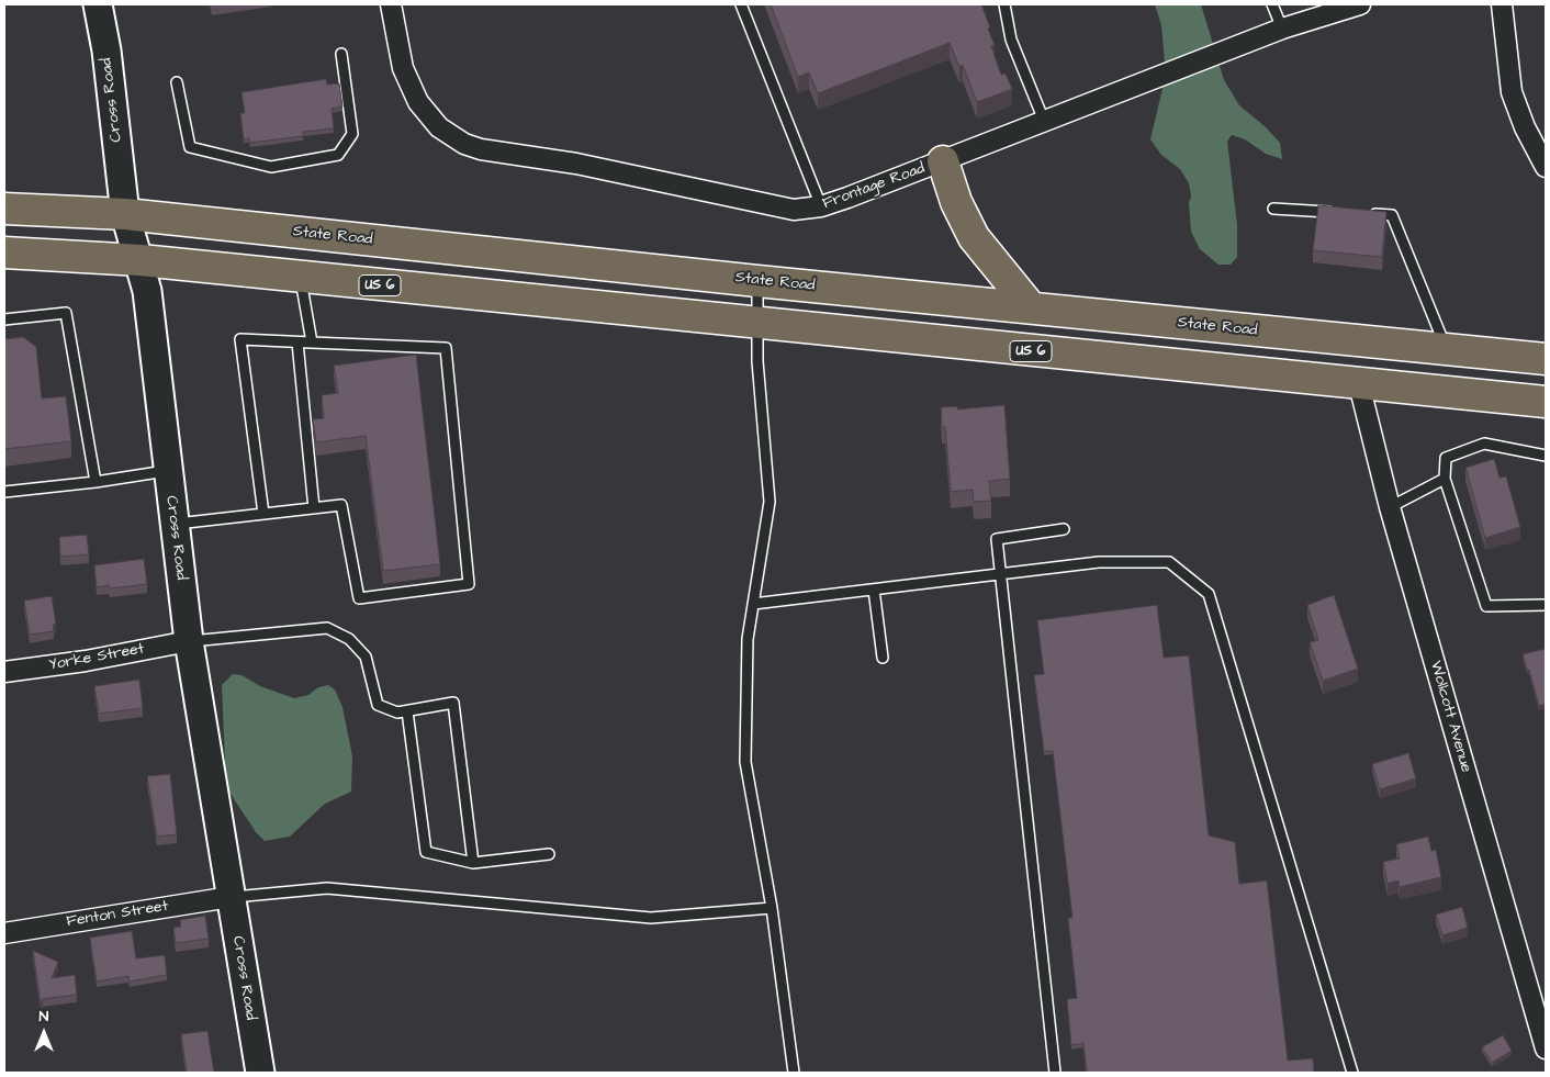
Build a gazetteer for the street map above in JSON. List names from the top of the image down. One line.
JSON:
{"streets":{"main road":["State Road","US 6"],"street":["Cross Road","Frontage Road","Yorke Street","Wollcott Avenue","Fenton Street"]},"crossings":[["Cross Road","State Road"],["Cross Road","US 6"],["Cross Road","Yorke Street"],["Cross Road","Fenton Street"],["US 6","Wollcott Avenue"]],"north":"top"}
